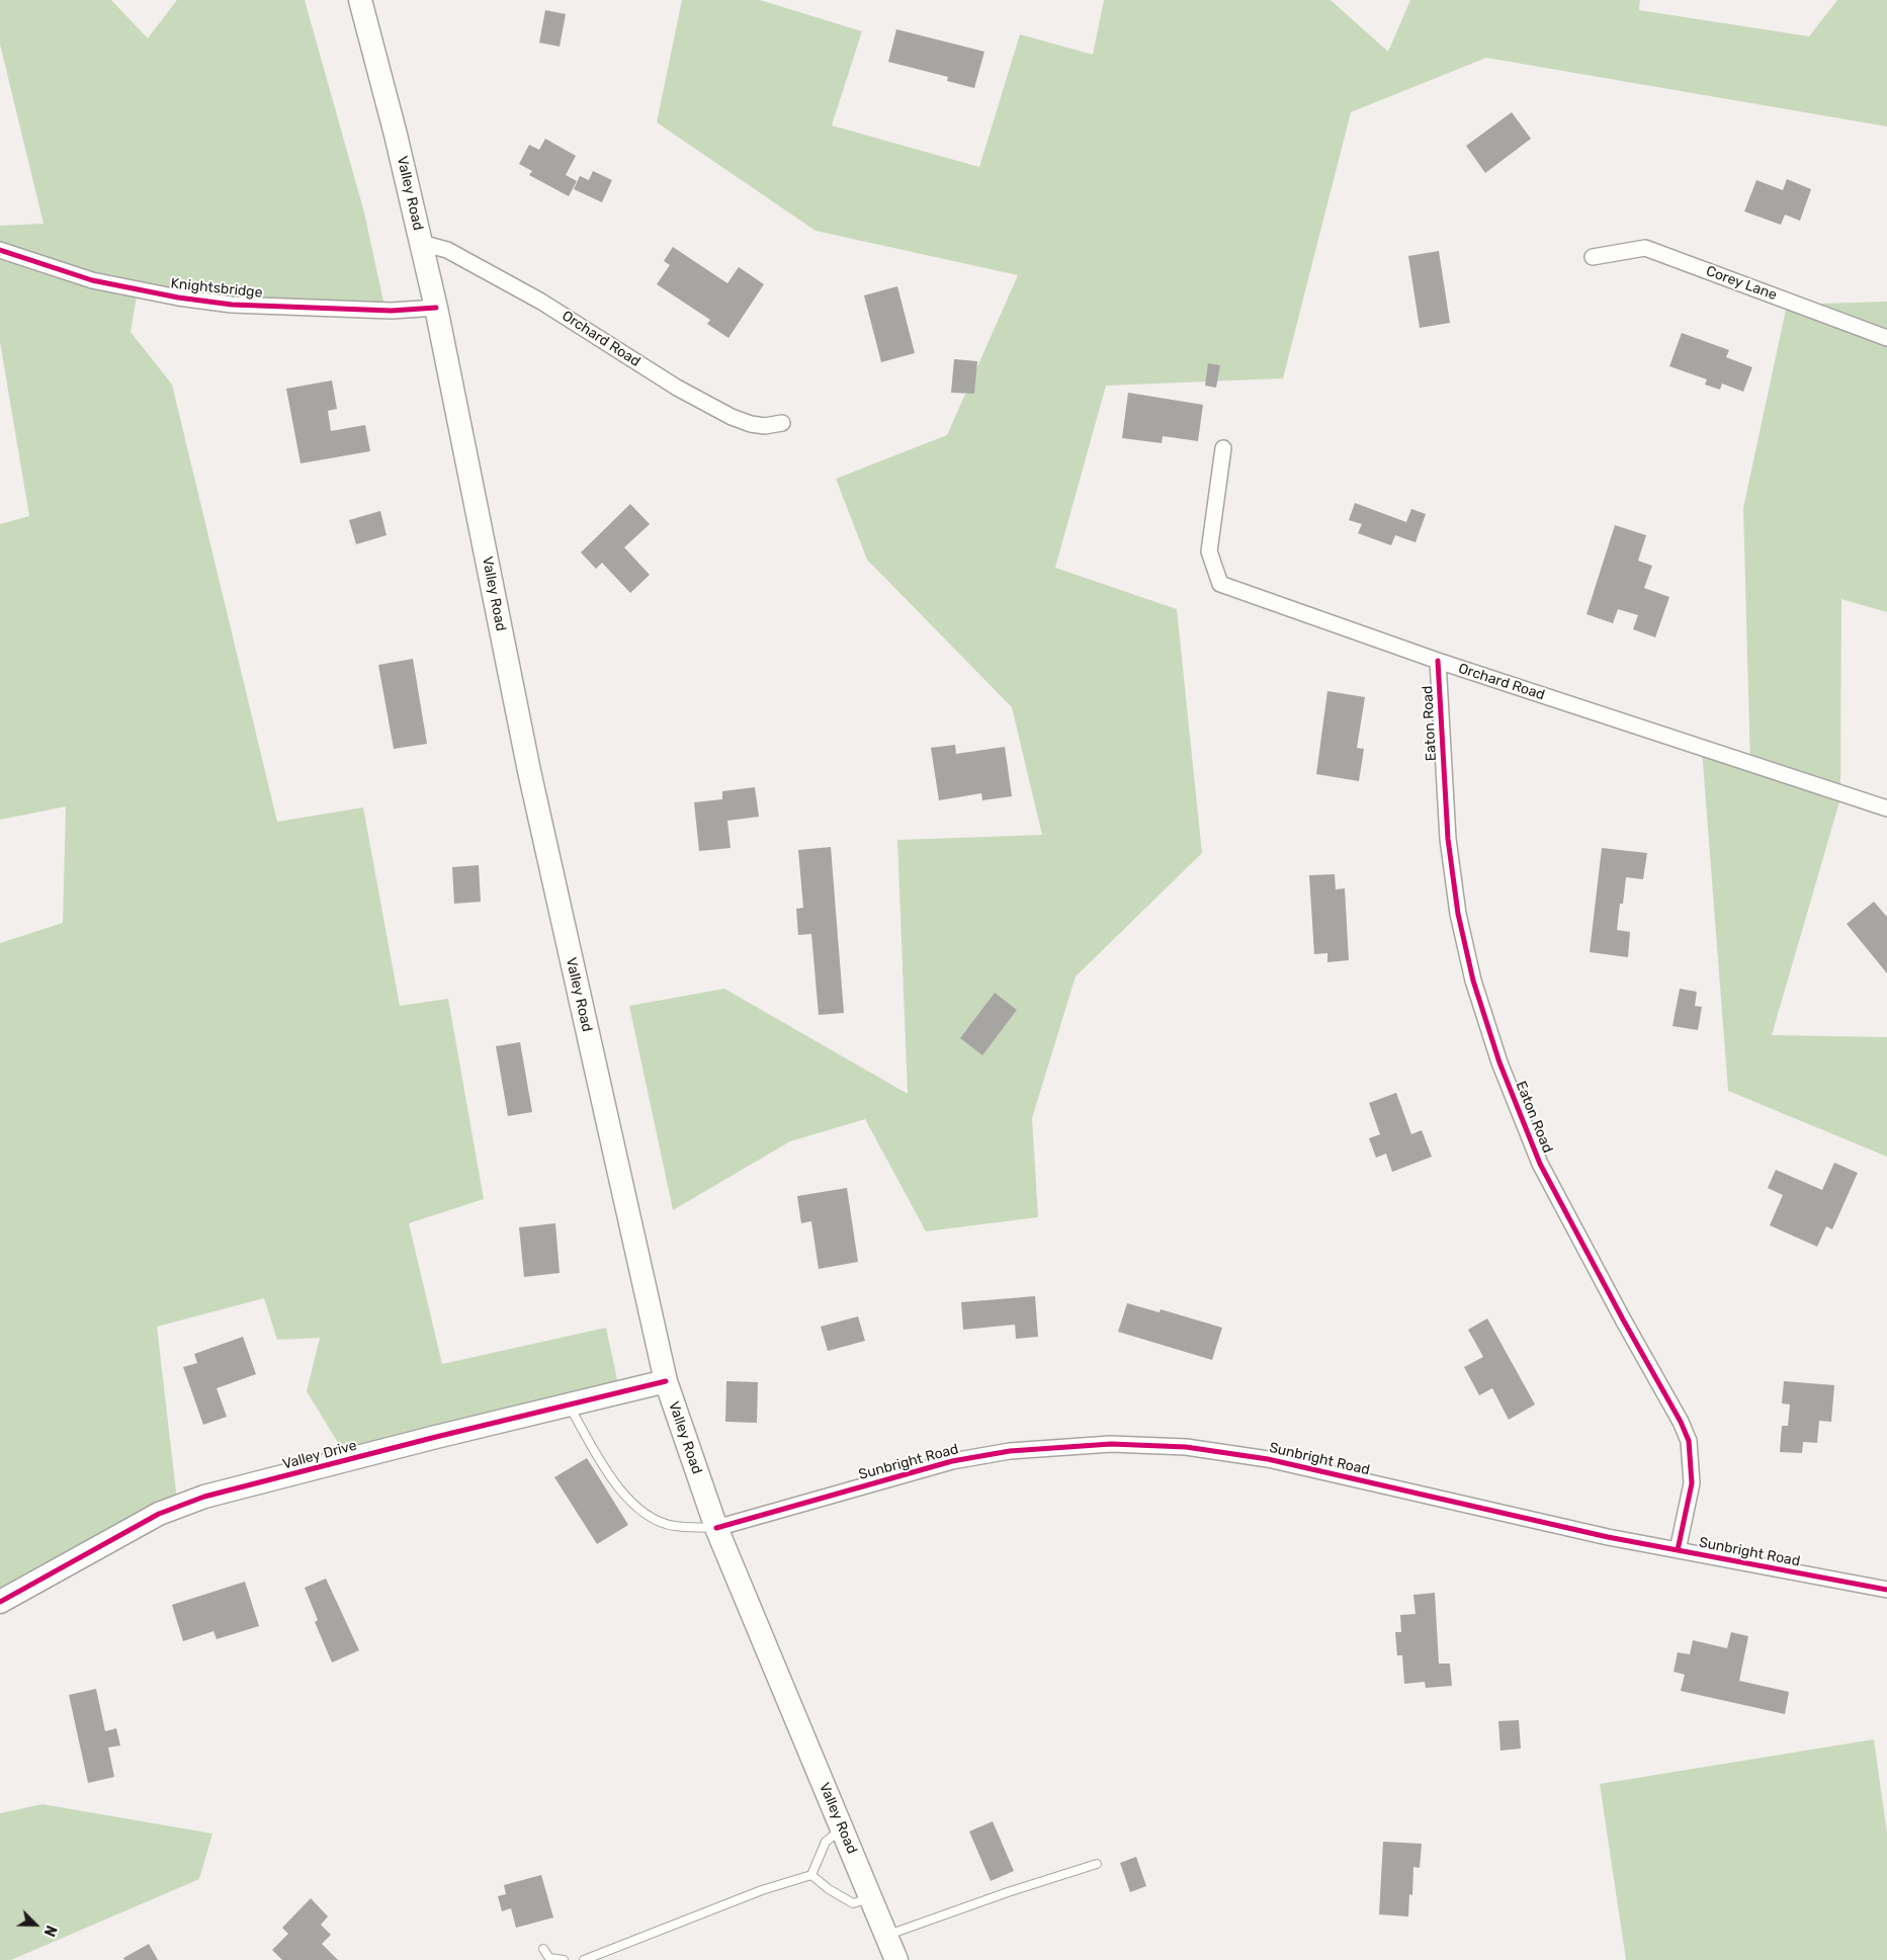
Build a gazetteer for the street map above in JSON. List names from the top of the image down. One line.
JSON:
{"streets":{"main road":["Valley Road","Valley Drive"],"street":["Corey Lane","Knightsbridge","Orchard Road","Eaton Road","Sunbright Road"]},"crossings":[["Valley Road","Knightsbridge"],["Valley Road","Orchard Road"],["Valley Road","Valley Drive"],["Valley Road","Sunbright Road"],["Orchard Road","Eaton Road"],["Eaton Road","Sunbright Road"]],"north":"bottom right"}
